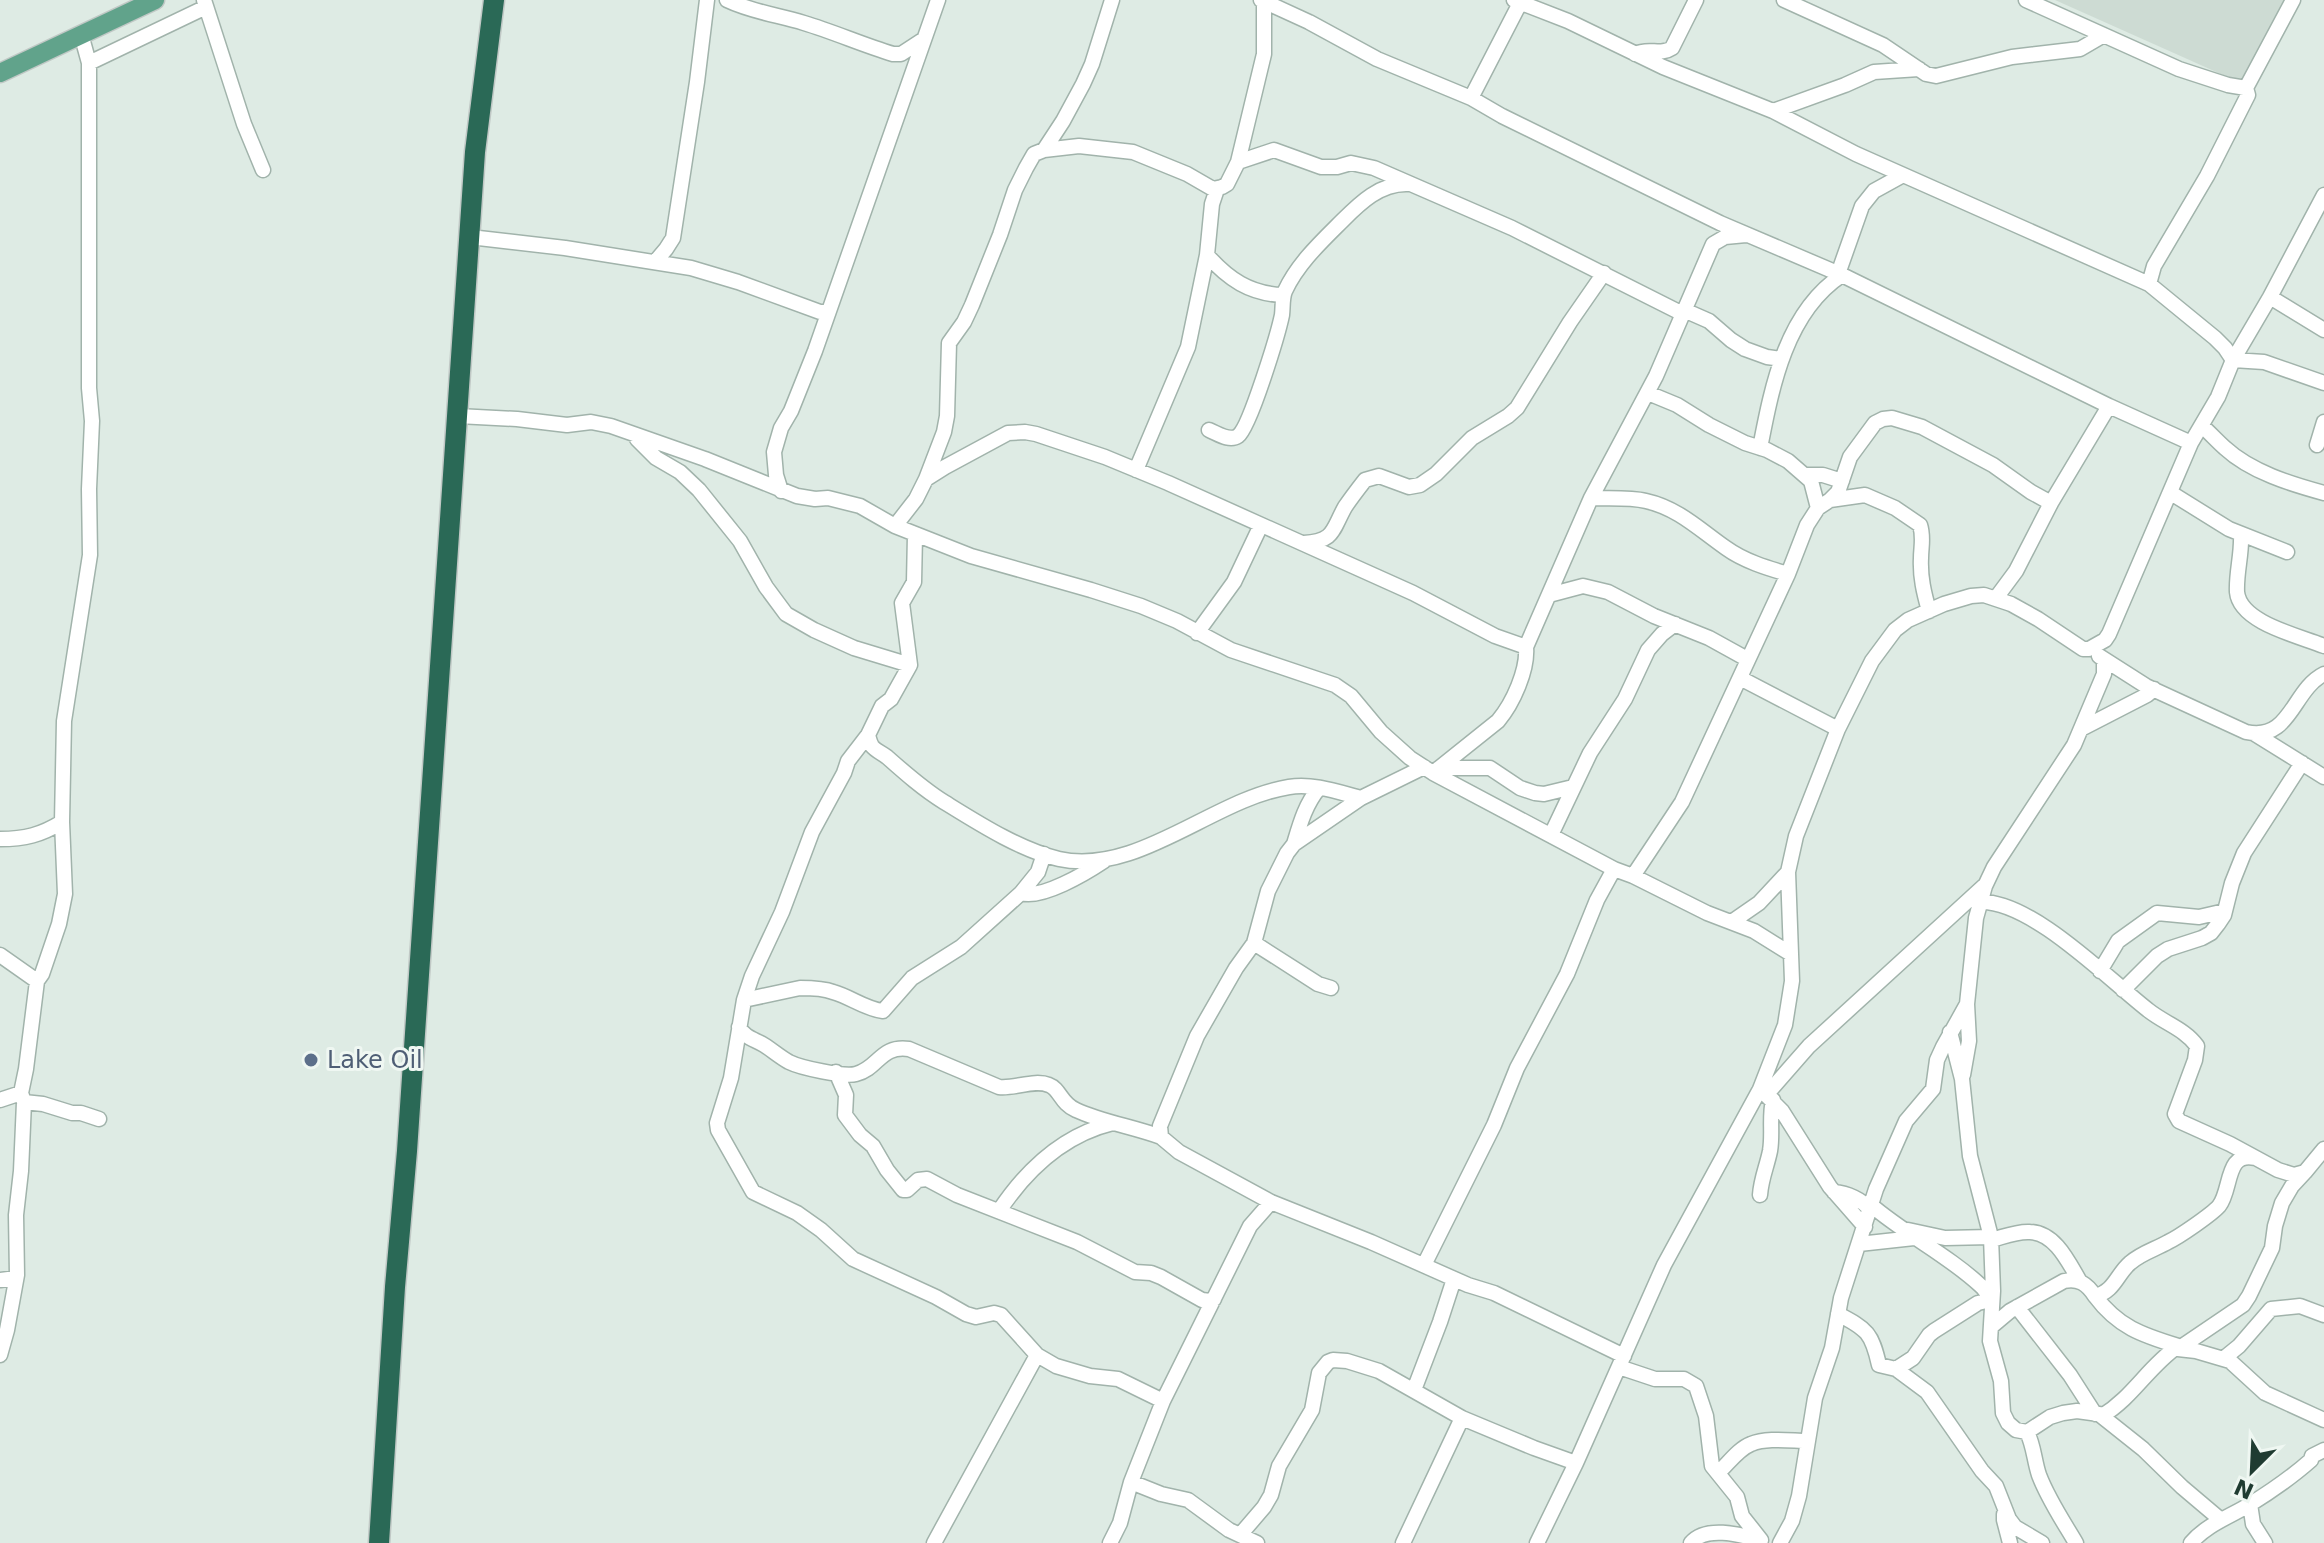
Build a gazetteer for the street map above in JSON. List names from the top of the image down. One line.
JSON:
{"places":["Lake Oil"],"north":"bottom left"}
